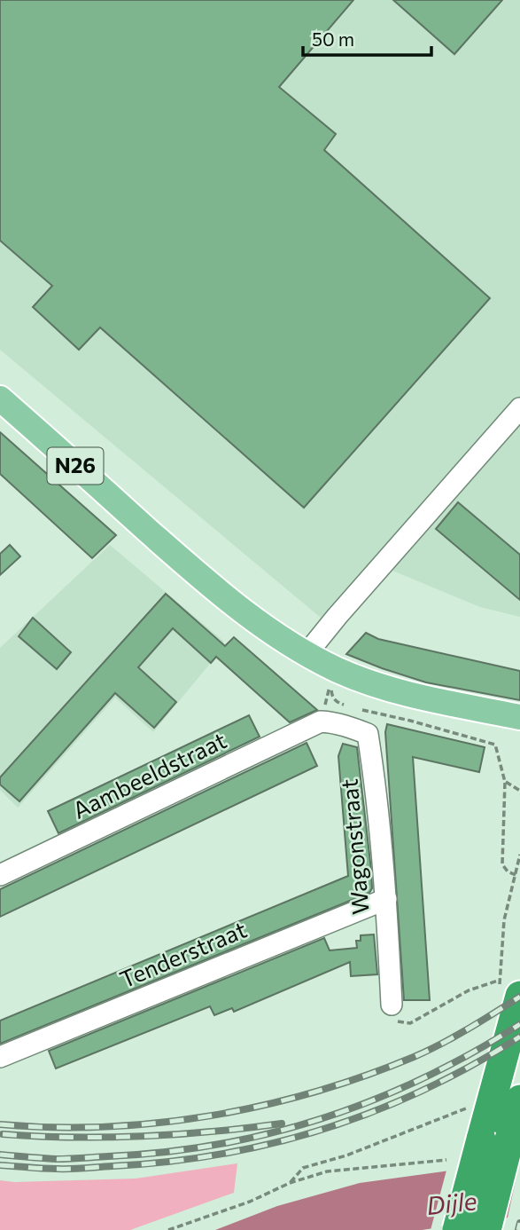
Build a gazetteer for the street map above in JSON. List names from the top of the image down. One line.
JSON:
{"streets":{"main road":["N26"],"street":["Aambeeldstraat","Wagonstraat","Tenderstraat"]},"crossings":[["Aambeeldstraat","Wagonstraat"],["Wagonstraat","Tenderstraat"]],"water":["Dijle"],"scale_bar":"50 m"}
